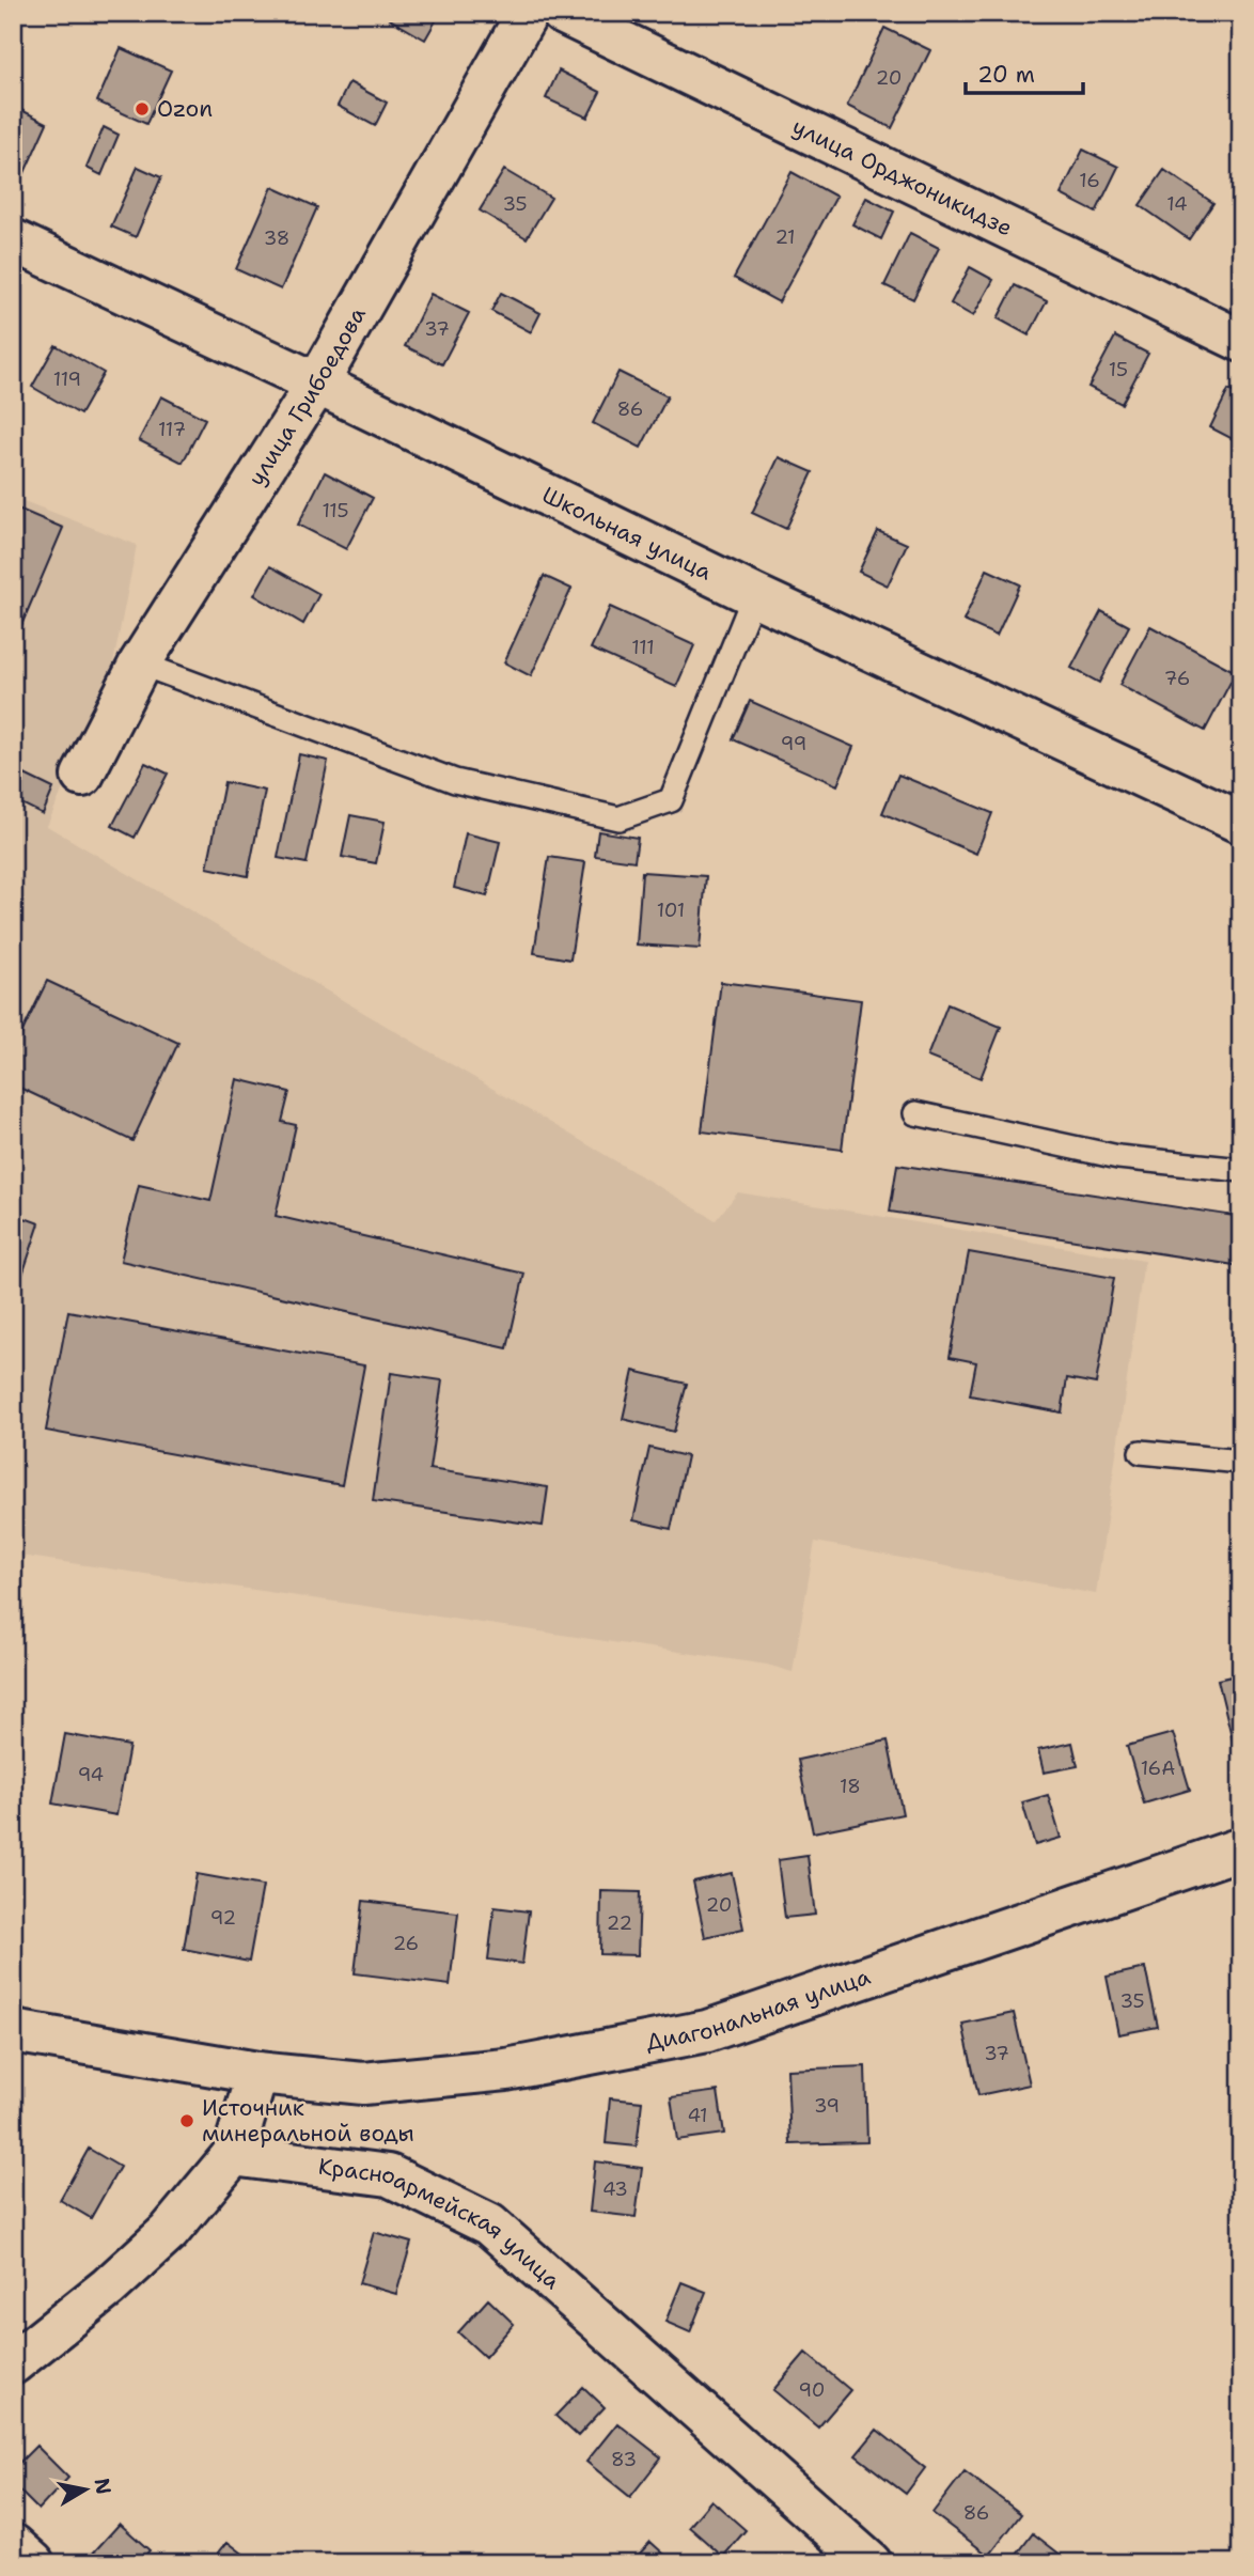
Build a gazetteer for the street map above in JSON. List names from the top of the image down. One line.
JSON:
{"streets":{"street":["улица Орджоникидзе","улица Грибоедова","Школьная улица","Диагональная улица","Красноармейская улица"]},"crossings":[["улица Грибоедова","Школьная улица"]],"places":["Ozon","Источник минеральной воды"],"house_numbers":["20","16","35","14","21","38","37","15","119","86","117","115","111","76","99","101","16А","94","18","20","92","22","26","35","37","39","41","43","90","83","86"],"scale_bar":"20 m","north":"right"}
